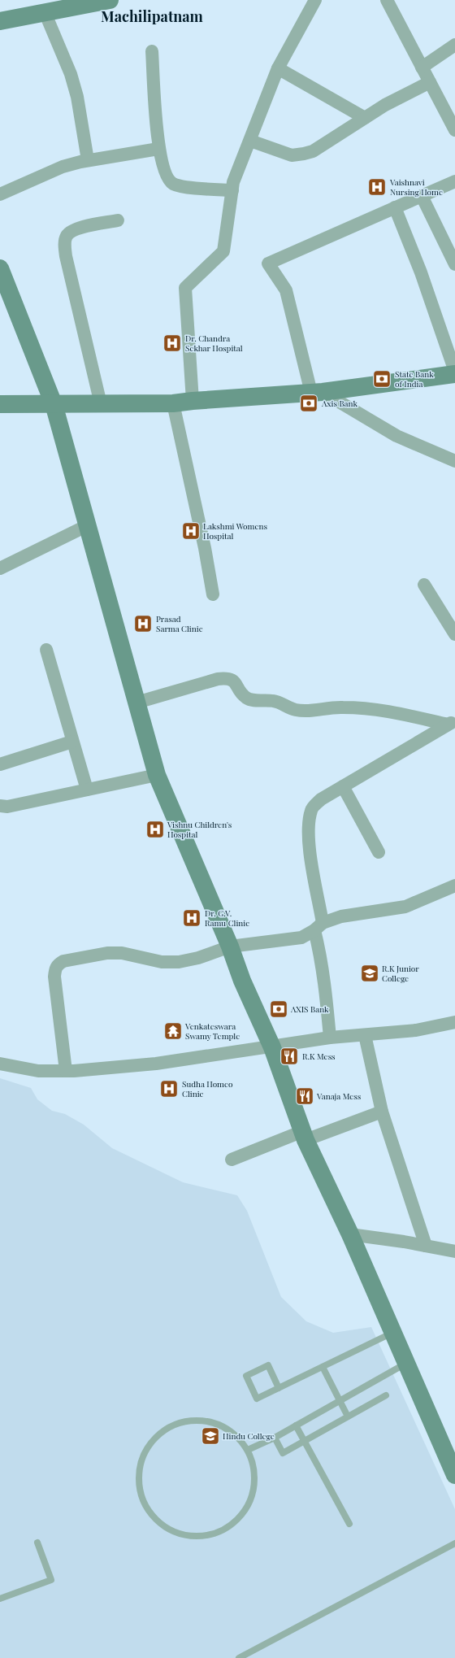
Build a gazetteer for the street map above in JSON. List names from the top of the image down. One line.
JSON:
{"districts":["Machilipatnam"],"places":{"hospital":["Vaishnavi Nursing Home","Dr. Chandra Sekhar Hospital","Lakshmi Womens Hospital","Prasad Sarma Clinic","Vishnu Children's Hospital","Dr. G.V. Ramu Clinic","Sudha Homeo Clinic"],"bank":["State Bank of India","Axis Bank","AXIS Bank"],"school or university":["R.K Junior College","Hindu College"],"temple":["Venkateswara Swamy Temple"],"restaurant":["R.K Mess","Vanaja Mess"]}}
